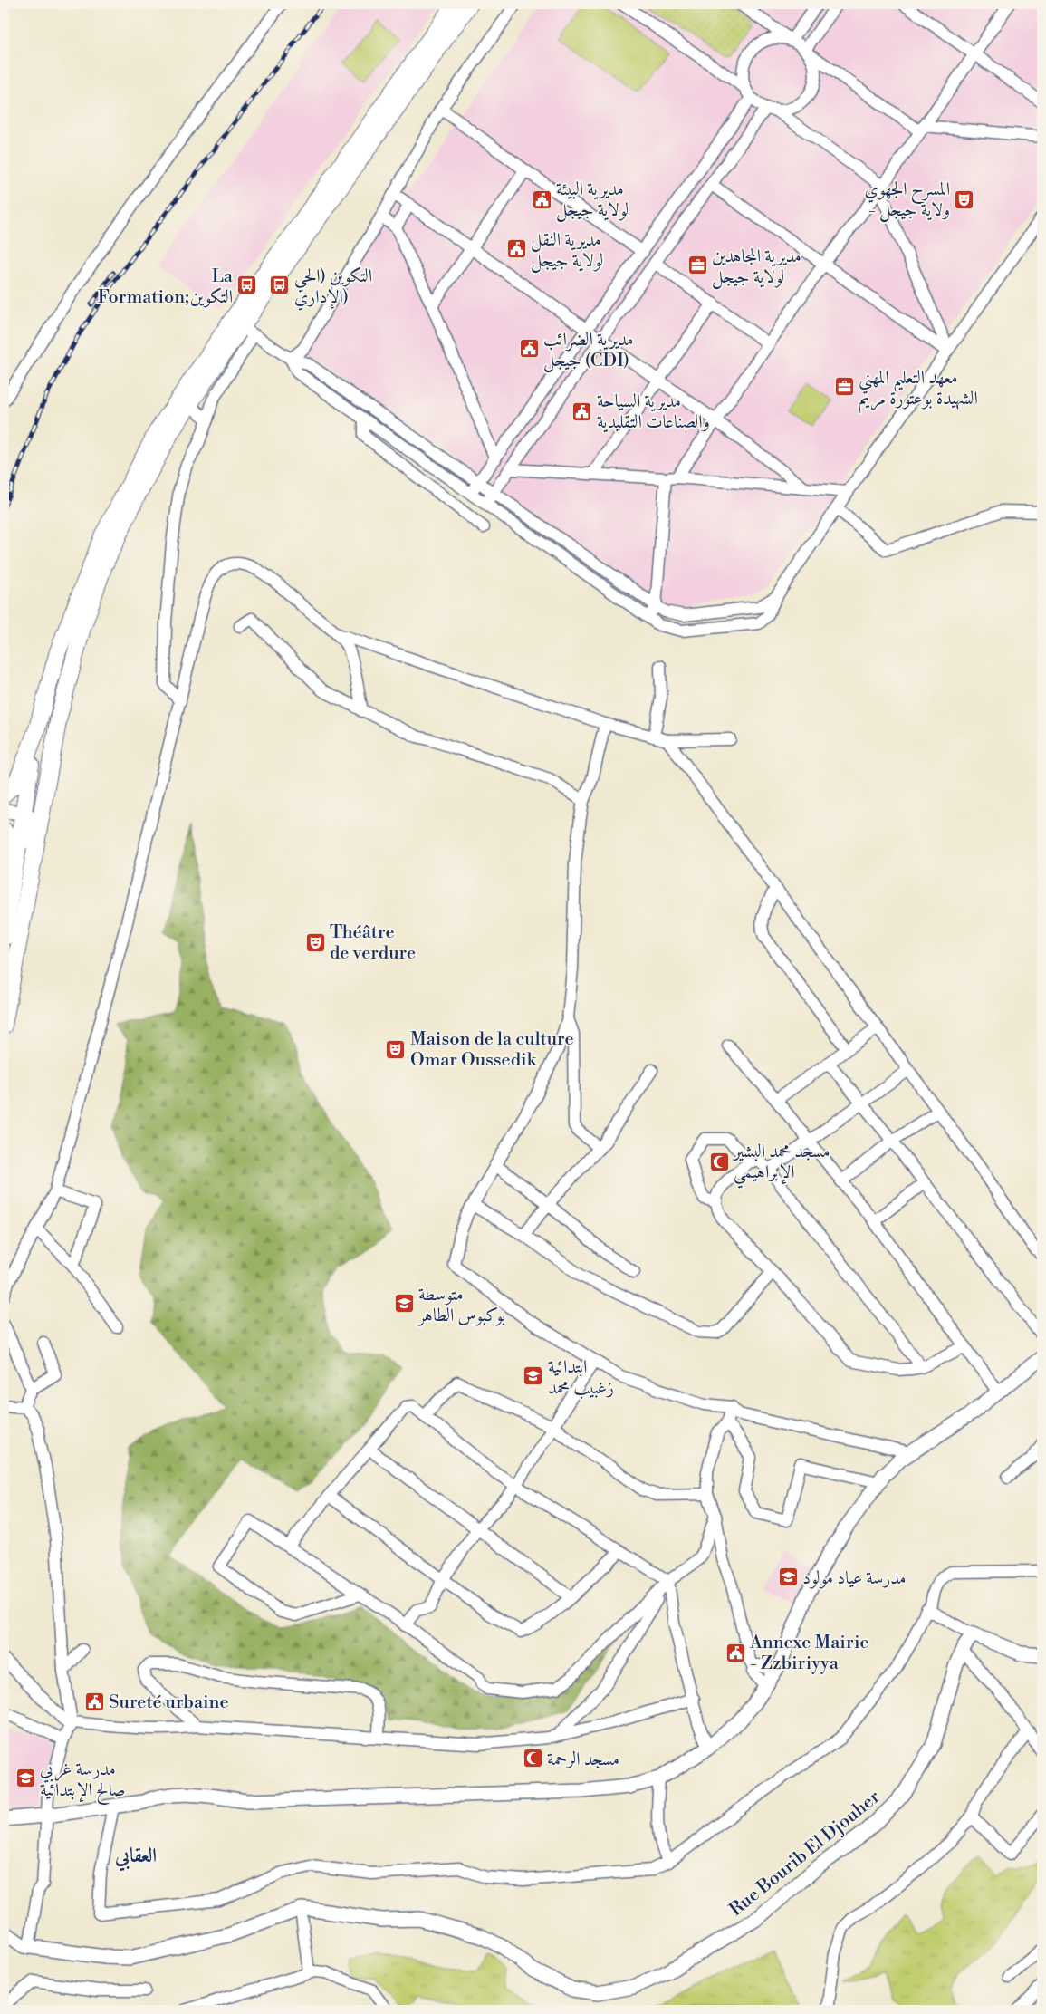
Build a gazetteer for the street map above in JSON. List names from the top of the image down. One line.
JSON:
{"streets":{"main road":["Rue Bourib El Djouher"]},"districts":["العقابي"],"places":{"public building":["مديرية البيئة لولاية جيجل","مديرية النقل لولاية جيجل","مديرية الضرائب جيجل (CDI)","مديرية السياحة والصناعات التقليدية","Annexe Mairie - Zzbiriyya","Sureté urbaine"],"theatre":["المسرح الجهوي - ولاية جيجل","Théâtre de verdure","Maison de la culture Omar Oussedik"],"office":["مديرية المجاهدين لولاية جيجل","معهد التعليم المهني الشهيدة بوعتورة مريم"],"bus stop":["La Formation;التكوين","التكوين (الحي الإداري)"],"mosque":["مسجد محمد البشير الإبراهيمي","مسجد الرحمة"],"school or university":["متوسطة بوكبوس الطاهر","ابتدائية زغبيب محمد","مدرسة عياد مولود","مدرسة غربي صالح الإبتدائية"]}}
